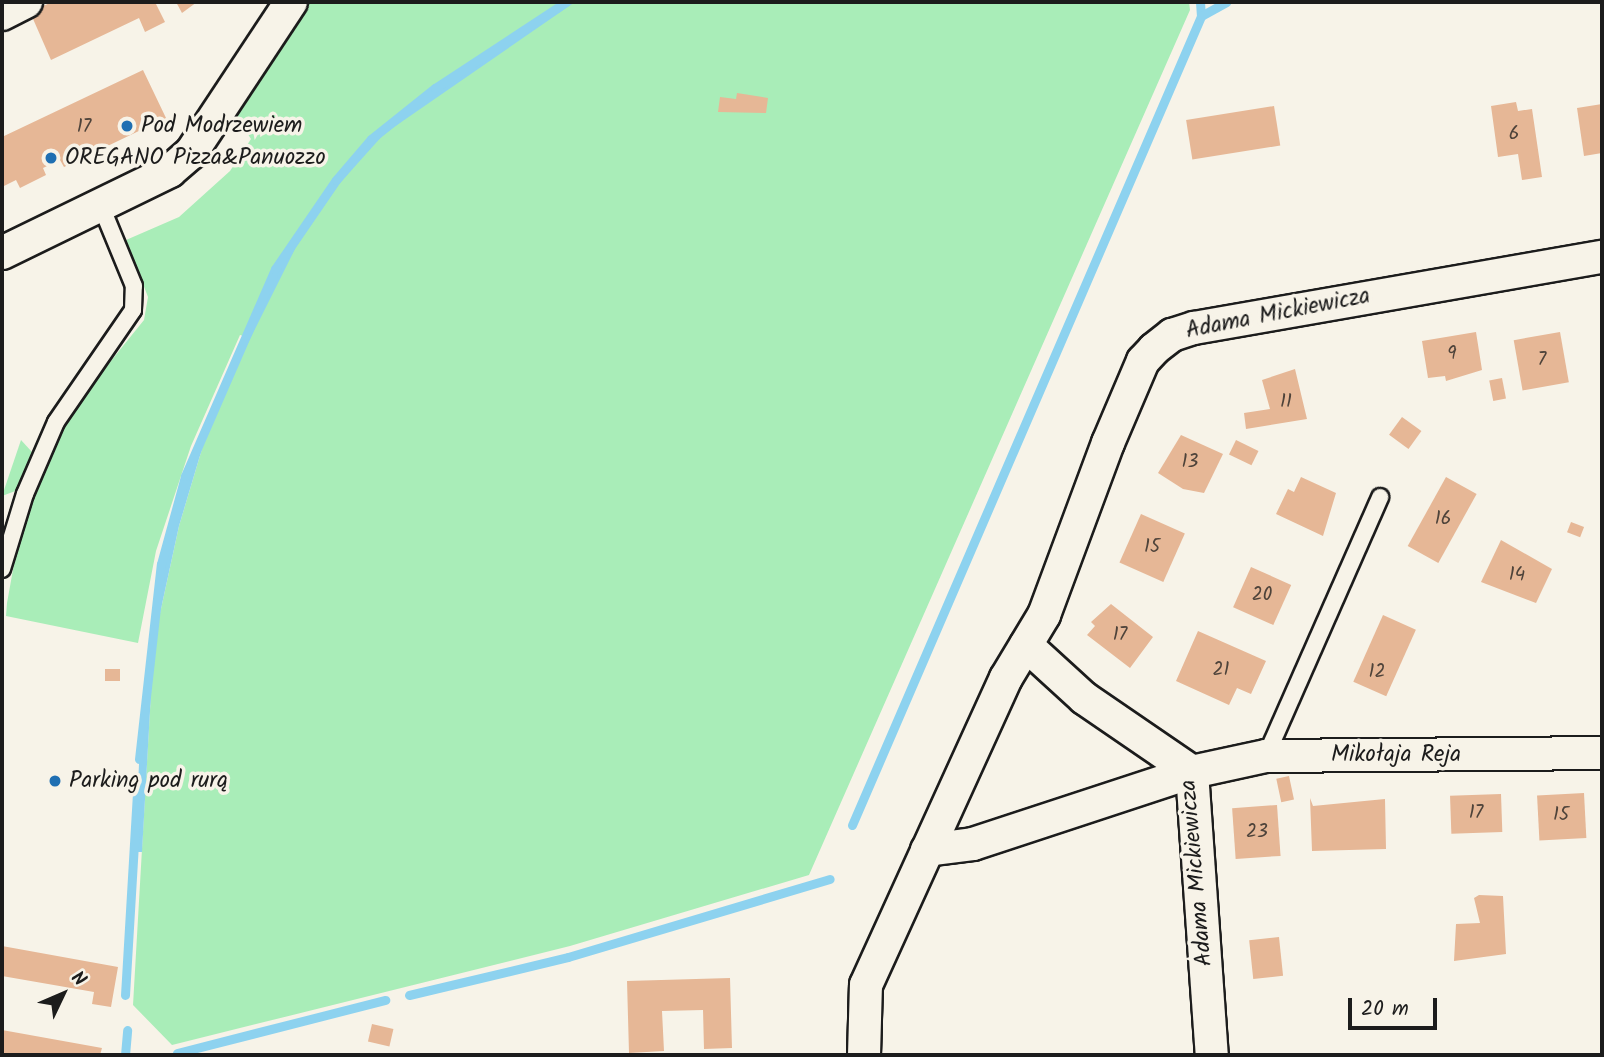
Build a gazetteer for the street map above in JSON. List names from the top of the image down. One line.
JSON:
{"streets":{"street":["Adama Mickiewicza","Mikołaja Reja"]},"crossings":[["Adama Mickiewicza","Mikołaja Reja"]],"places":["Pod Modrzewiem","OREGANO Pizza&Panuozzo","Parking pod rurą"],"house_numbers":["17","6","9","7","11","13","16","15","14","20","17","21","12","17","15","23"],"scale_bar":"20 m","north":"top right"}
